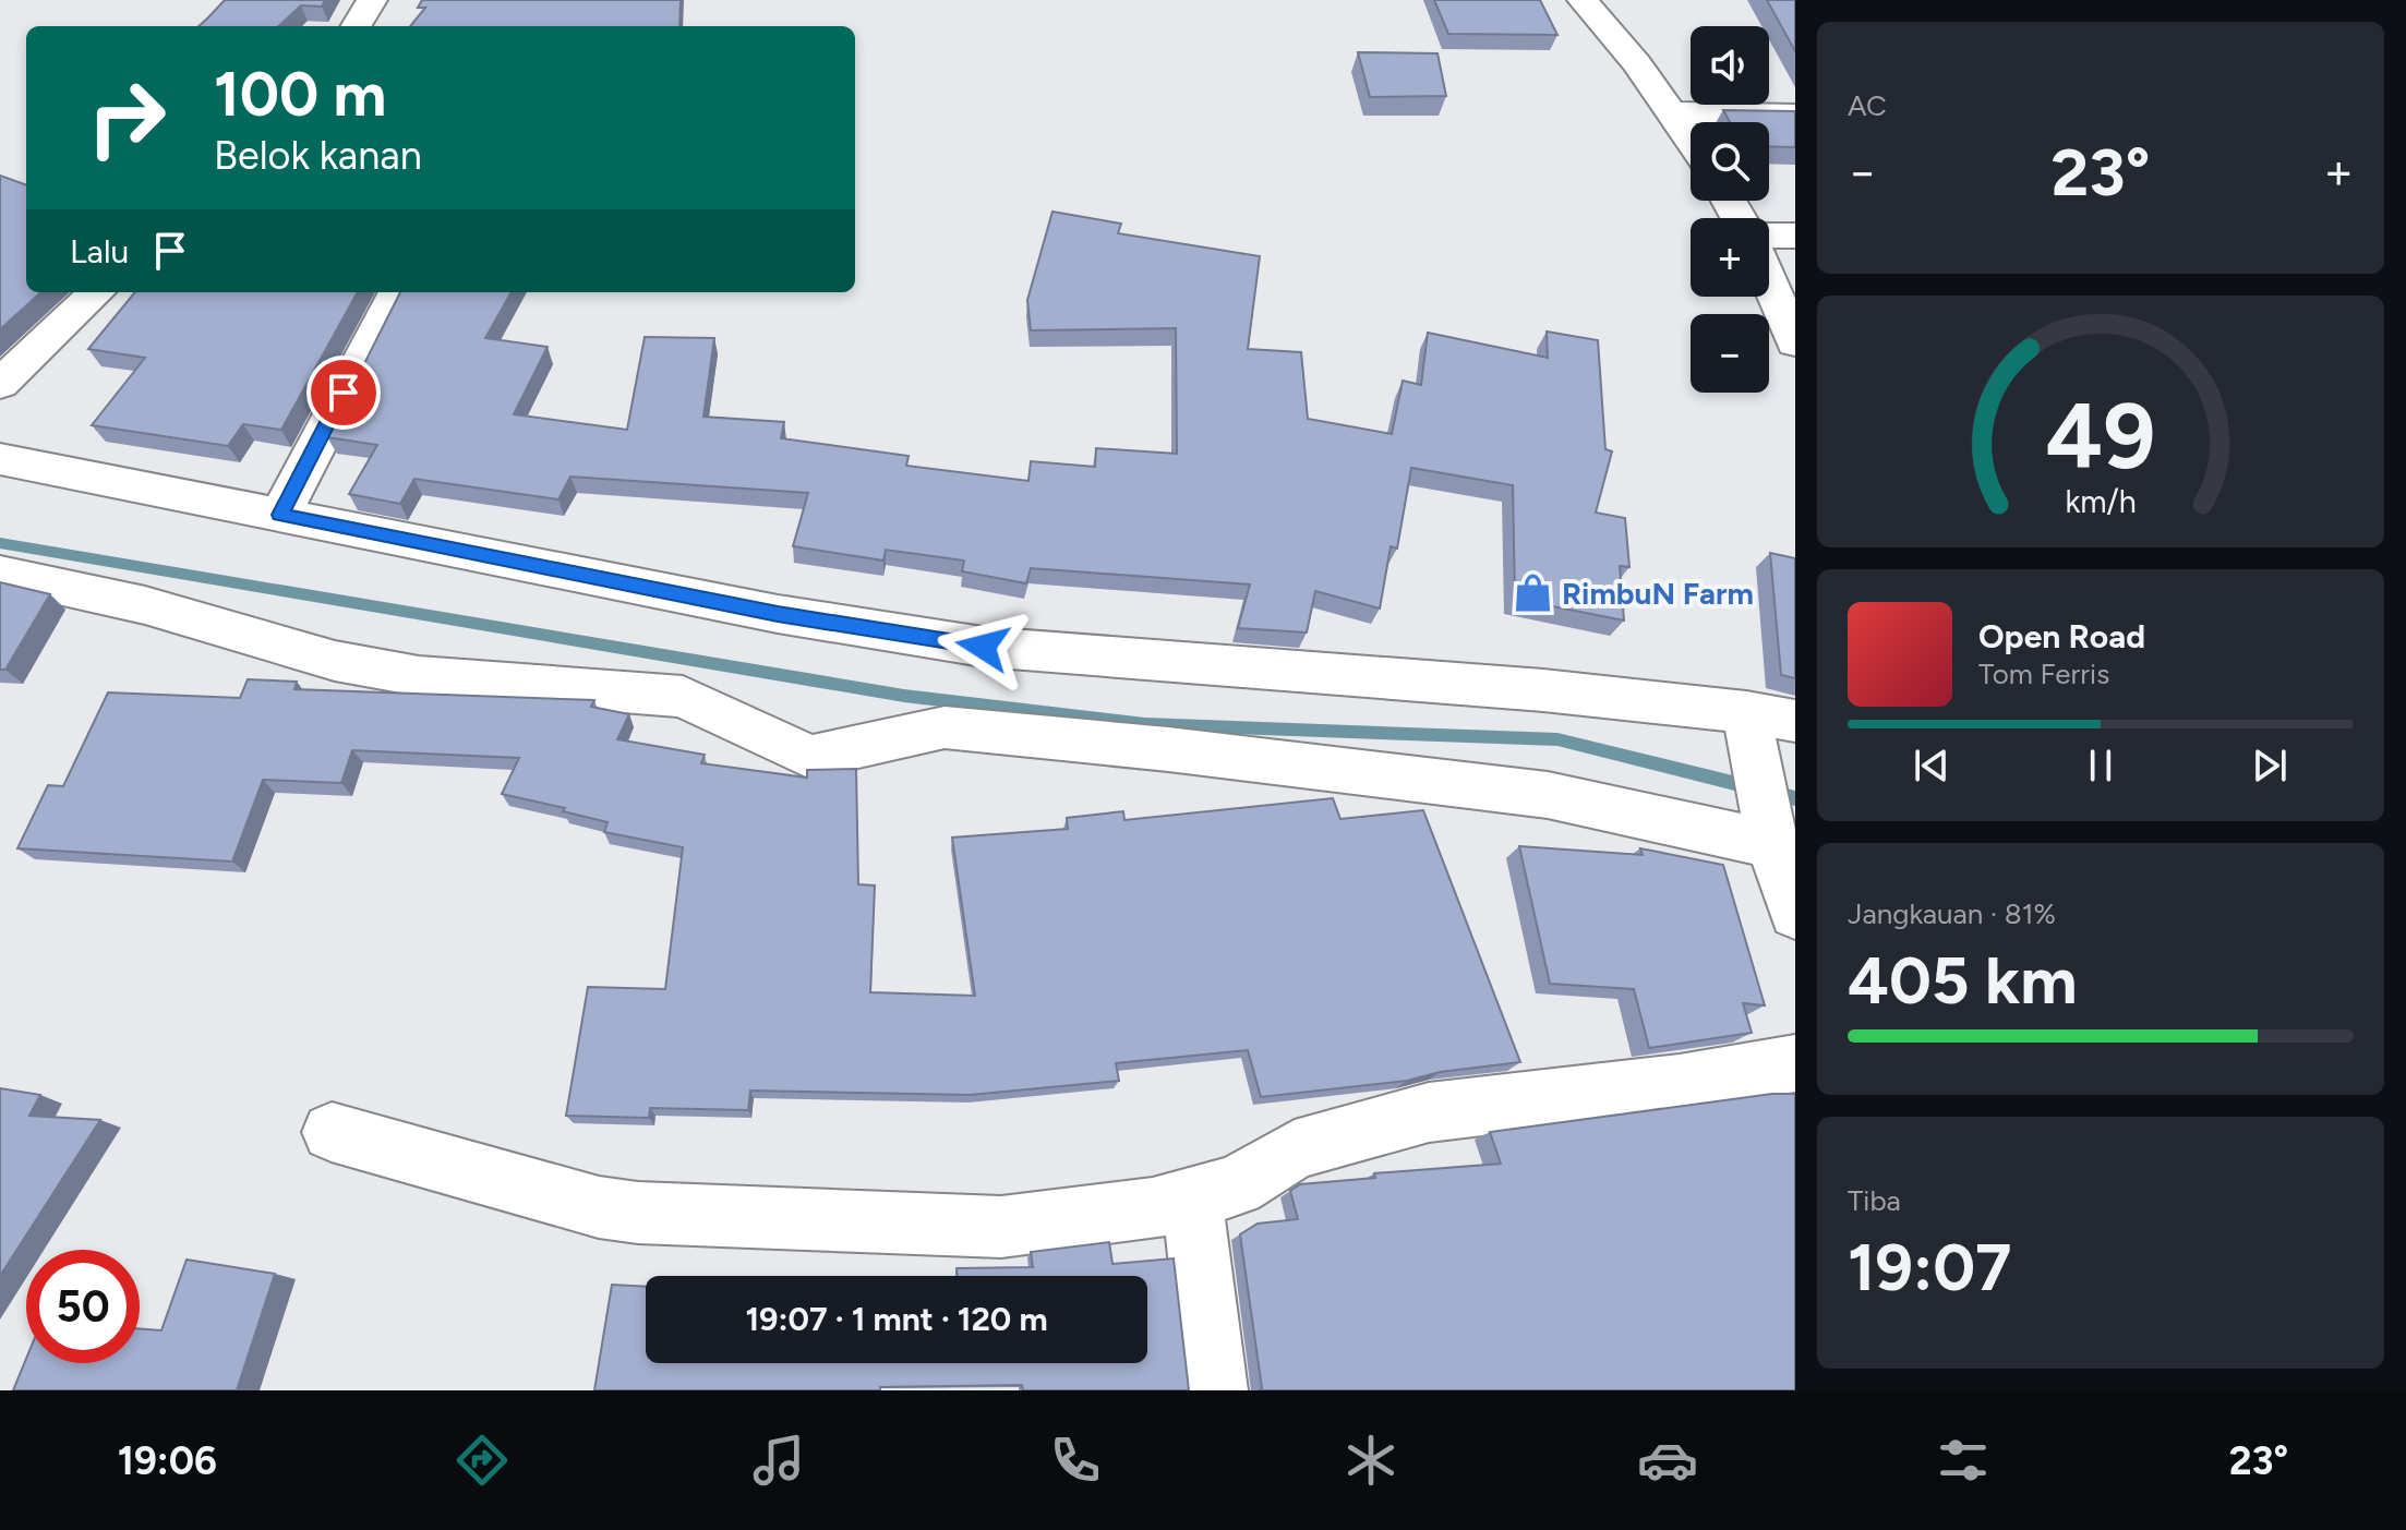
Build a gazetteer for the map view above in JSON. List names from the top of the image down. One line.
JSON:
{"places":{"shop":["RimbuN Farm"]},"page":{"tile":["AC",["Jangkauan · 81%","405 km"],["Tiba","19:07"]],"map_buttons":["+","−"],"turn":["100 m","Belok kanan"],"heat":["−","23°","+"],"then":"Lalu","song":["Open Road","Tom Ferris"],"limit":"50","trip":"19:07 · 1 mnt · 120 m","tabs":["19:06","23°"],"gauge":["49","km/h"]}}
